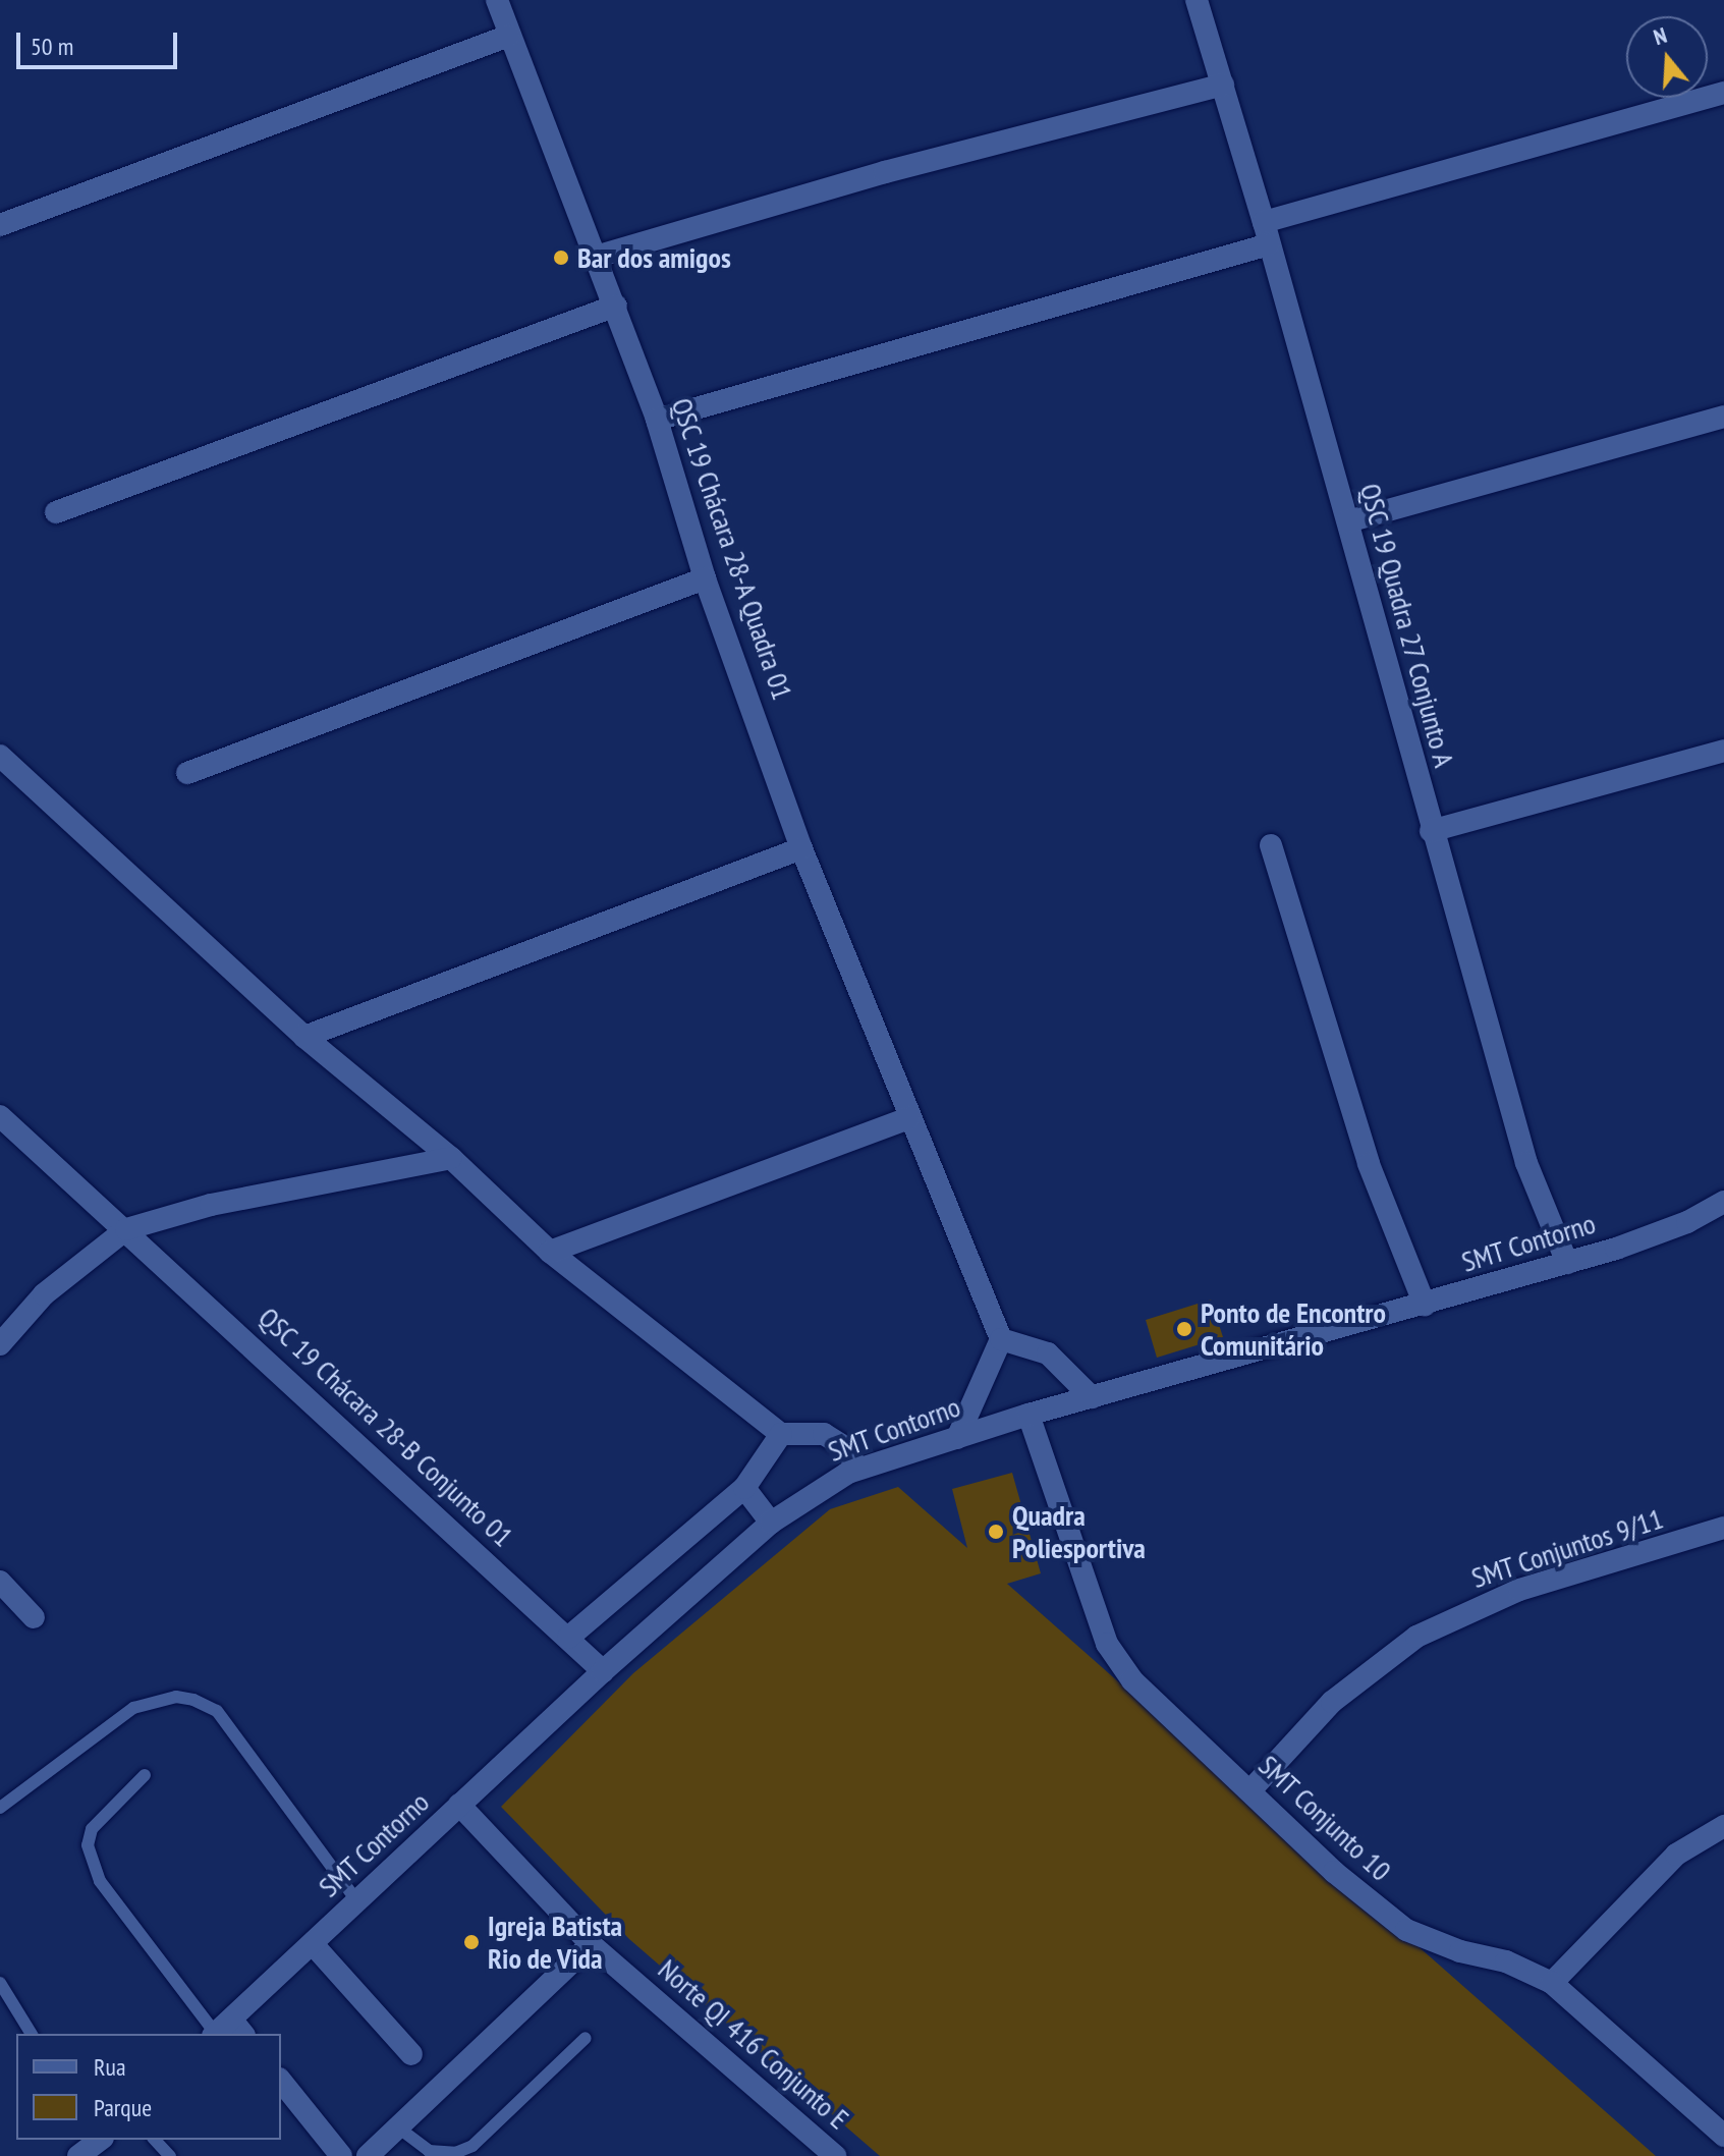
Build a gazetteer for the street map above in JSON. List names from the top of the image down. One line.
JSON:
{"streets":{"street":["QSC 19 Chácara 28-A Quadra 01","QSC 19 Quadra 27 Conjunto A","SMT Contorno","QSC 19 Chácara 28-B Conjunto 01","SMT Conjuntos 9/11","SMT Conjunto 10","Norte QI 416 Conjunto E"]},"crossings":[["QSC 19 Quadra 27 Conjunto A","SMT Contorno"],["SMT Contorno","QSC 19 Chácara 28-B Conjunto 01"],["SMT Contorno","SMT Conjunto 10"],["SMT Contorno","Norte QI 416 Conjunto E"],["SMT Conjuntos 9/11","SMT Conjunto 10"]],"places":["Bar dos amigos","Ponto de Encontro Comunitário","Quadra Poliesportiva","Igreja Batista Rio de Vida"],"legend":["Rua","Parque"],"scale_bar":"50 m","north":"top"}
